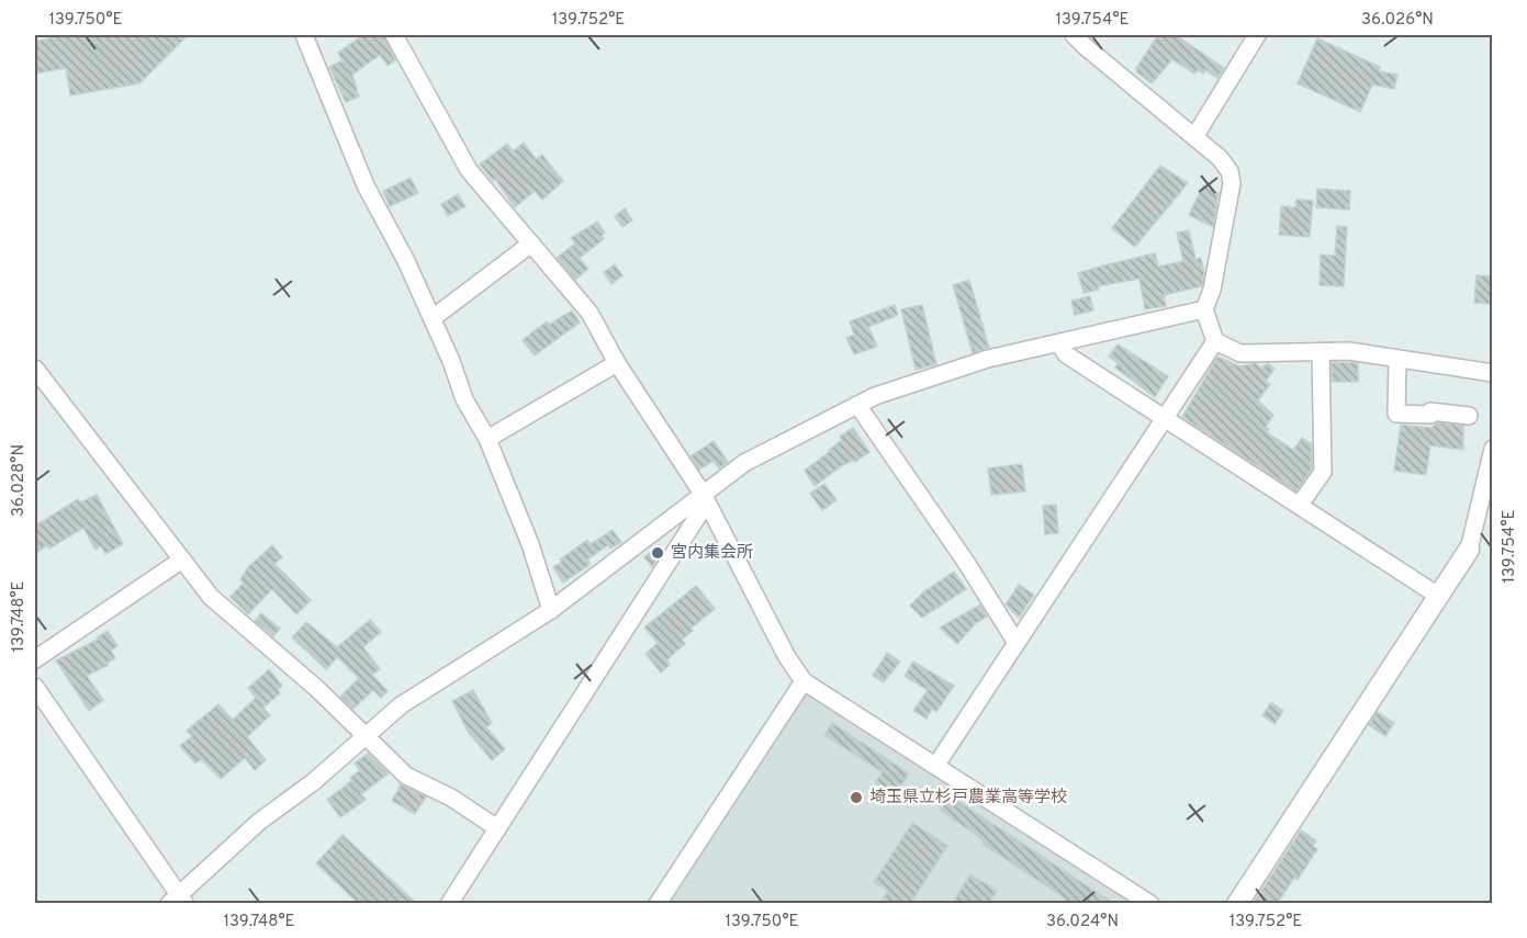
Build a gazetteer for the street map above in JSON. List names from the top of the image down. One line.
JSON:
{"places":["宮内集会所","埼玉県立杉戸農業高等学校"],"coordinates":["139.750°E","139.752°E","139.754°E","36.026°N","36.028°N","139.748°E","36.024°N"]}
